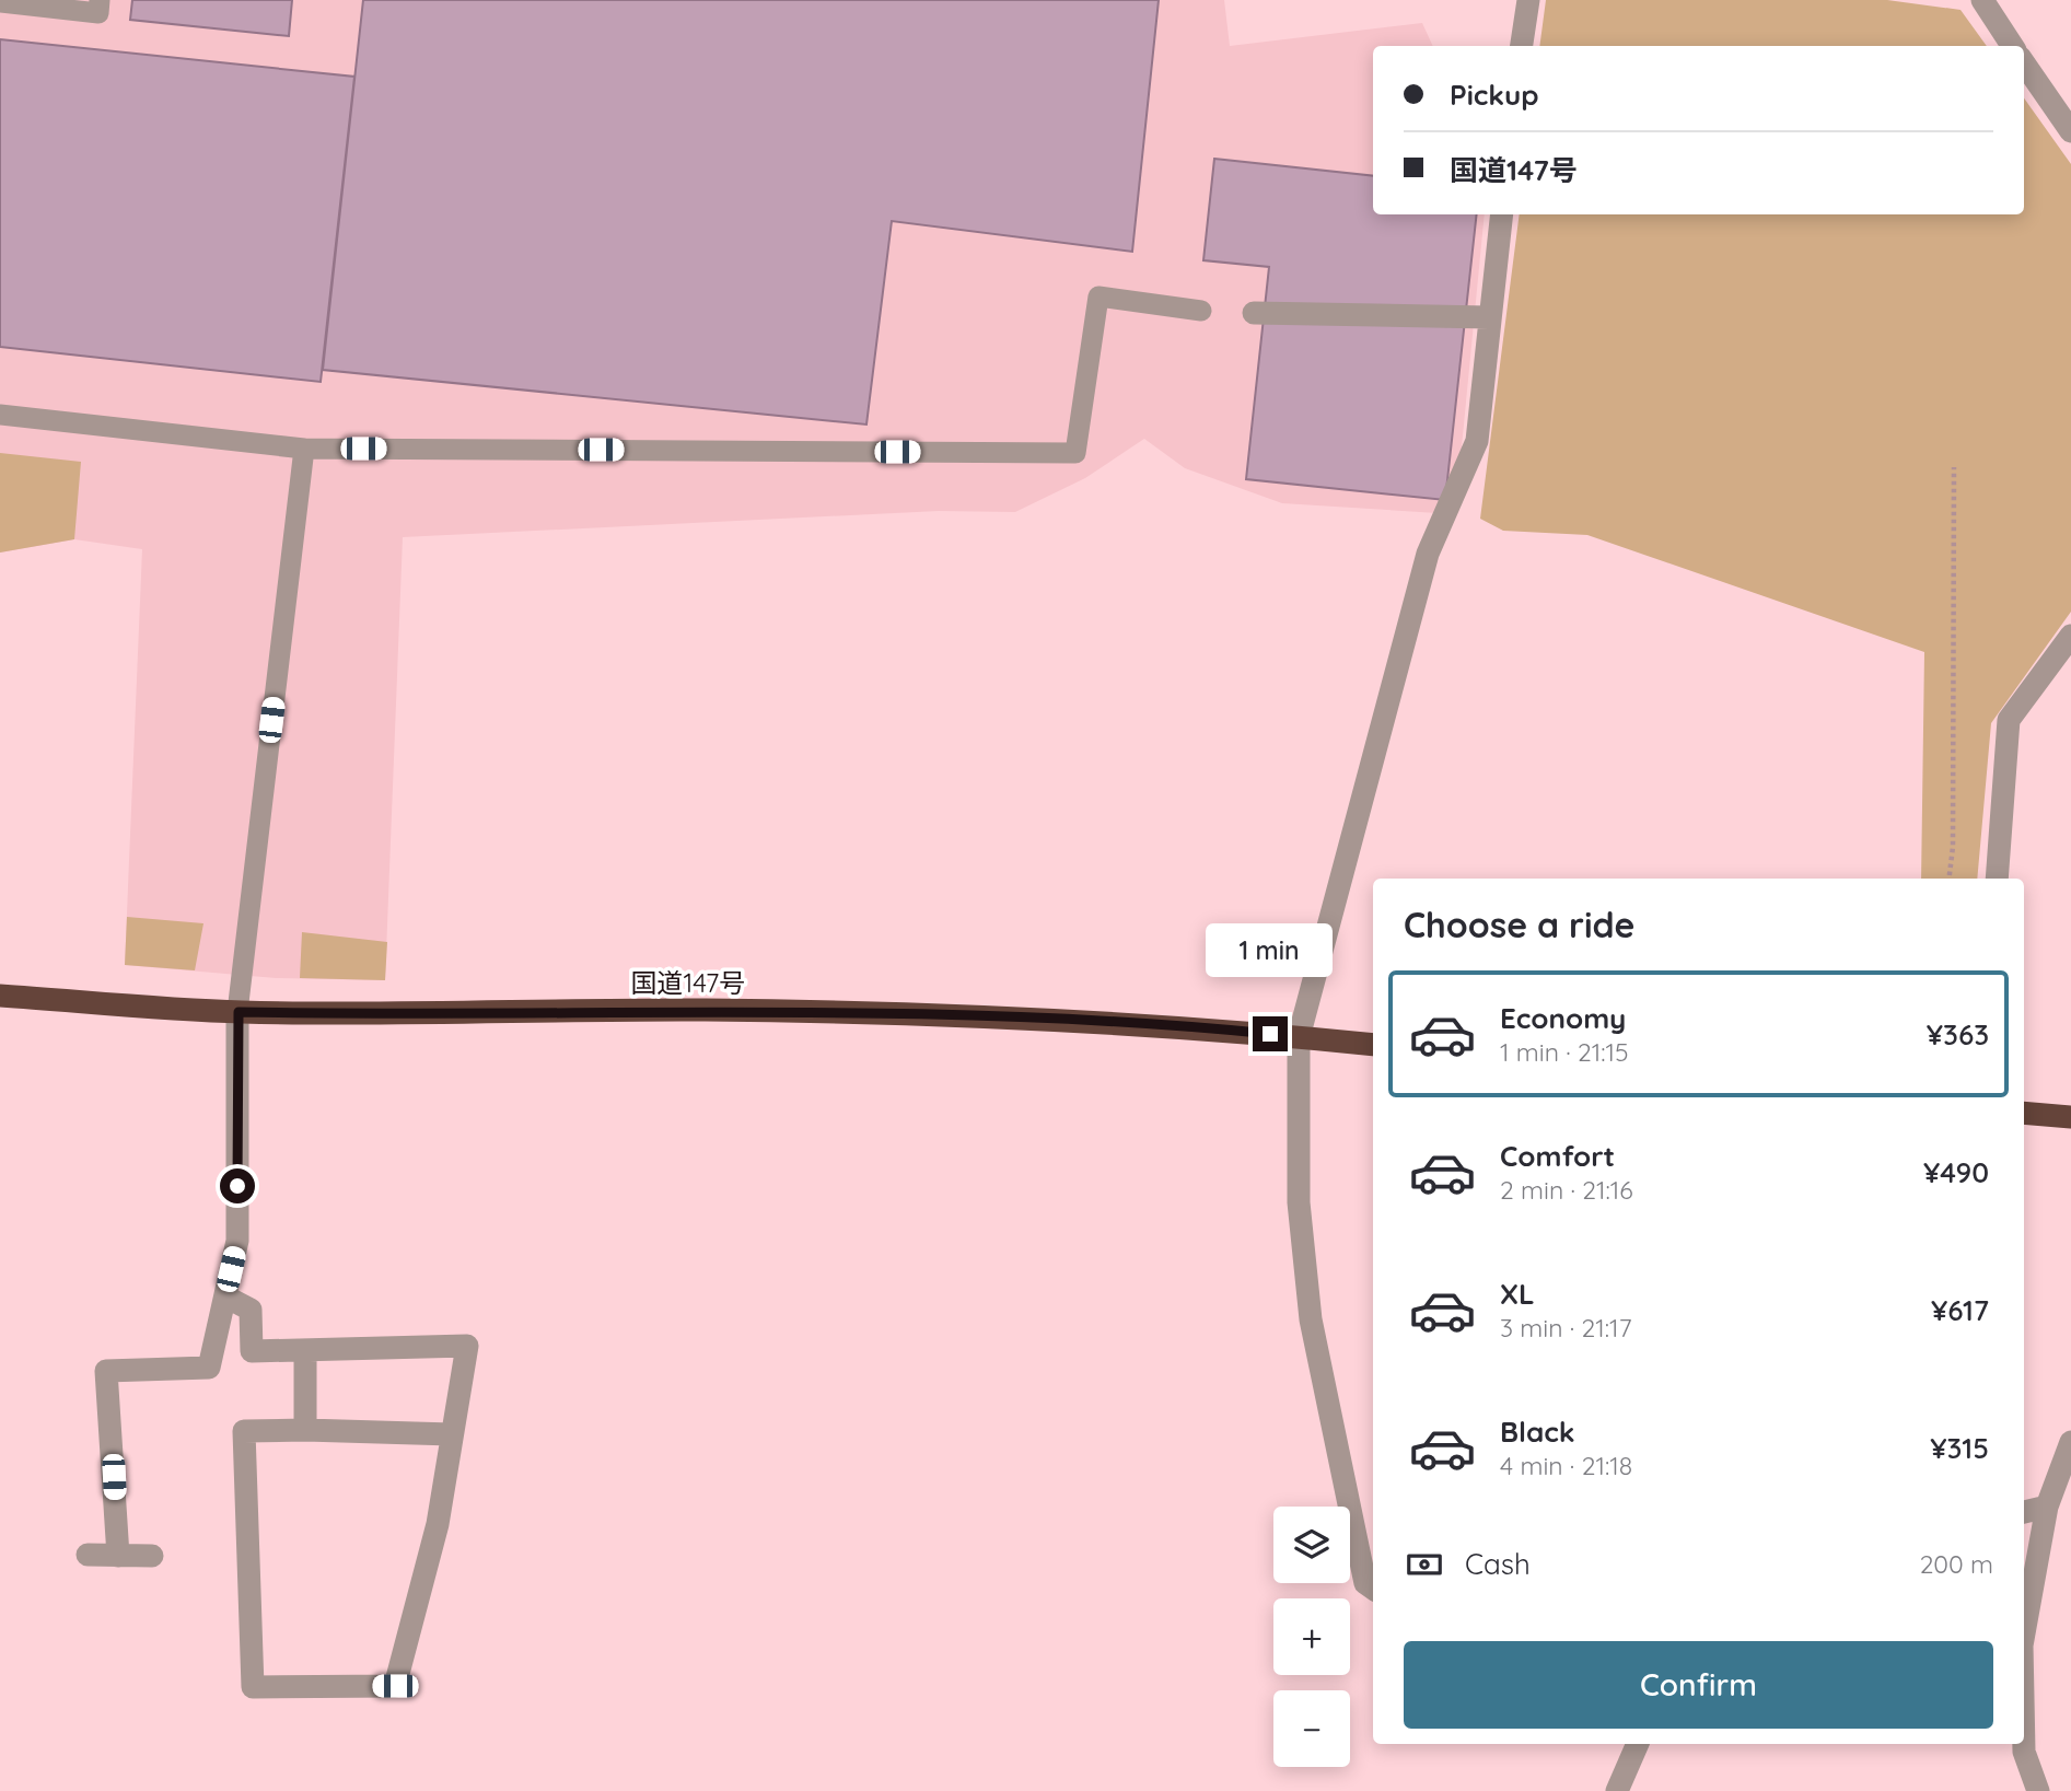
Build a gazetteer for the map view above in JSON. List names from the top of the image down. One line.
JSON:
{"streets":{"highway":["国道147号"]},"page":{"banner":["Pickup","国道147号"],"heading":"Choose a ride","bubble":"1 min","list":[{"name":"Economy","note":"1 min · 21:15","value":"¥363"},{"name":"Comfort","note":"2 min · 21:16","value":"¥490"},{"name":"XL","note":"3 min · 21:17","value":"¥617"},{"name":"Black","note":"4 min · 21:18","value":"¥315"}],"map_buttons":["+","−"],"pay":["Cash","200 m"],"buttons":"Confirm"}}
